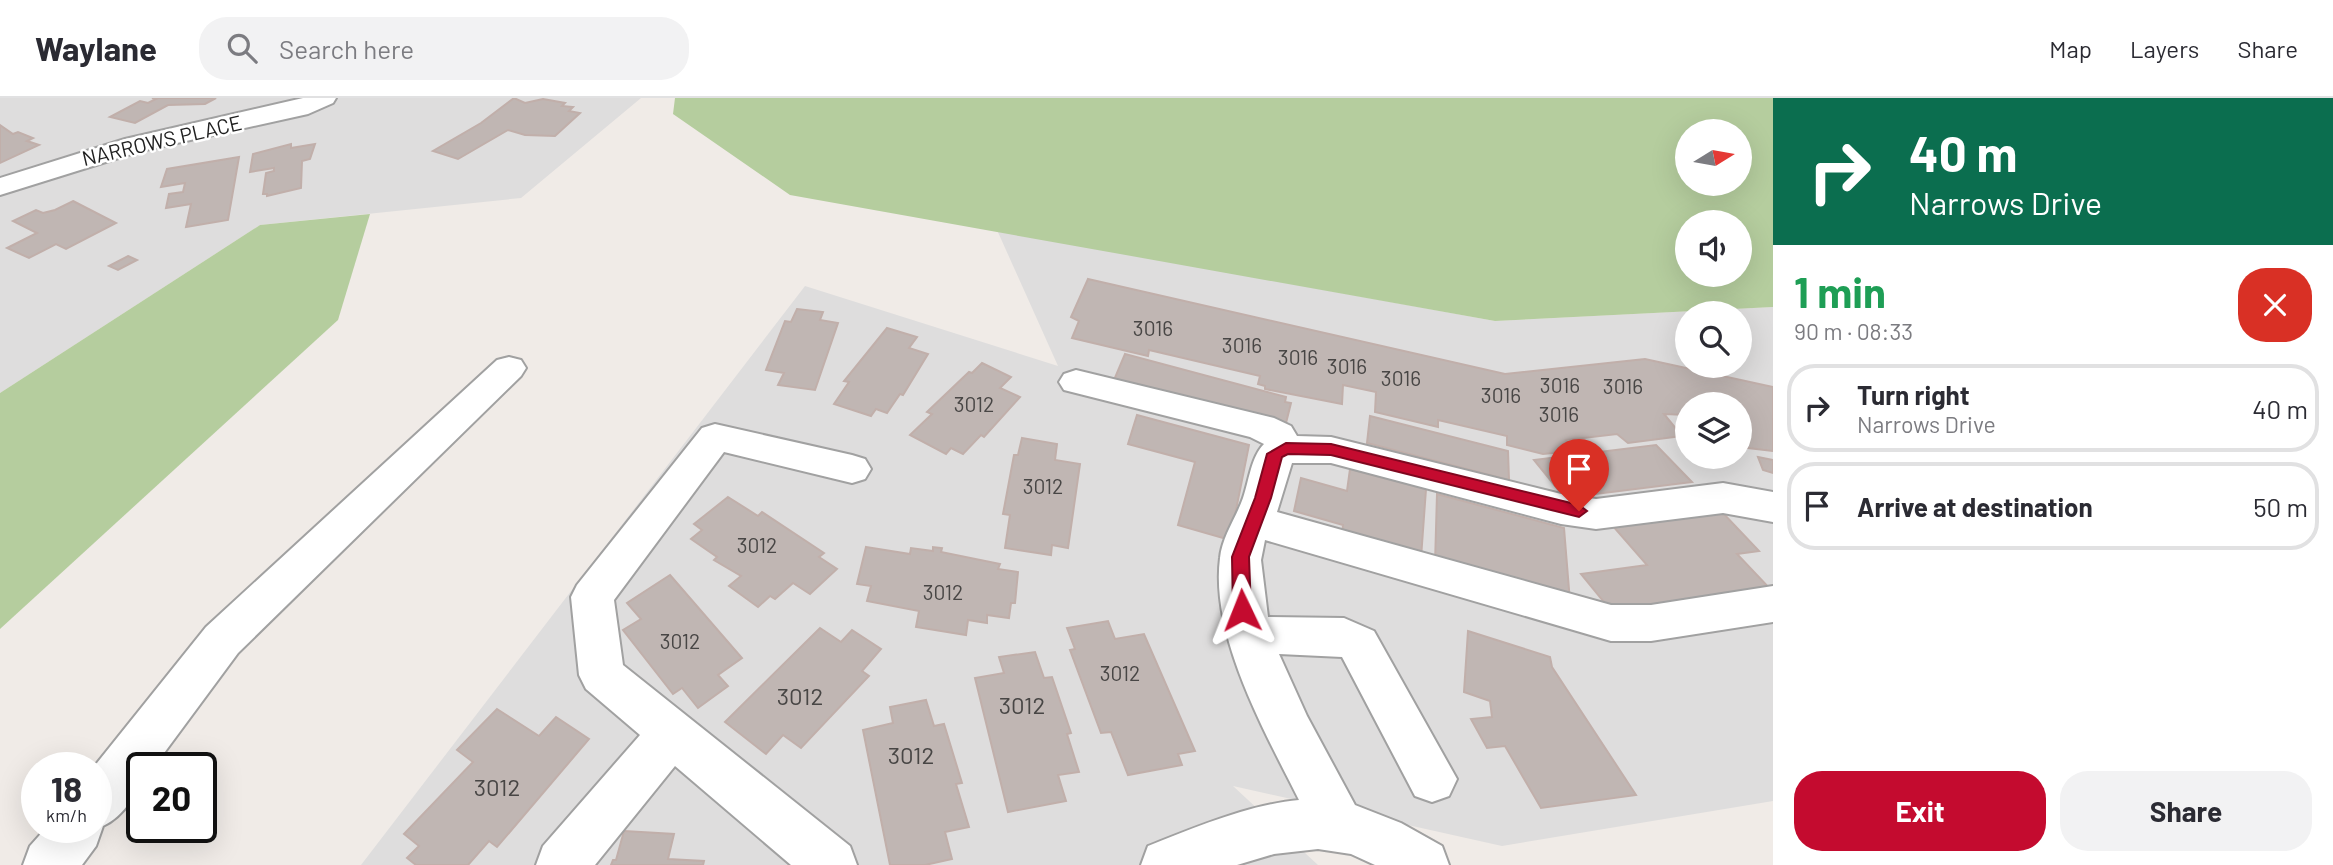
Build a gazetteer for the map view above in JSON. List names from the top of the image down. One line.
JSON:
{"streets":{"street":["NARROWS PLACE"]},"house_numbers":["3016","3016","3016","3016","3016","3016","3016","3016","3012","3016","3012","3012","3012","3012","3012","3012","3012","3012","3012"],"north":"right","page":{"header":"Waylane","search":"Search here","nav":["Map","Layers","Share"],"turn":["40 m","Narrows Drive"],"heading":["1 min","90 m · 08:33"],"list":[{"name":"Turn right","note":"Narrows Drive","value":"40 m"},{"name":"Arrive at destination","value":"50 m"}],"speed":"18 km/h","limit":"20","buttons":["Exit","Share"]}}
